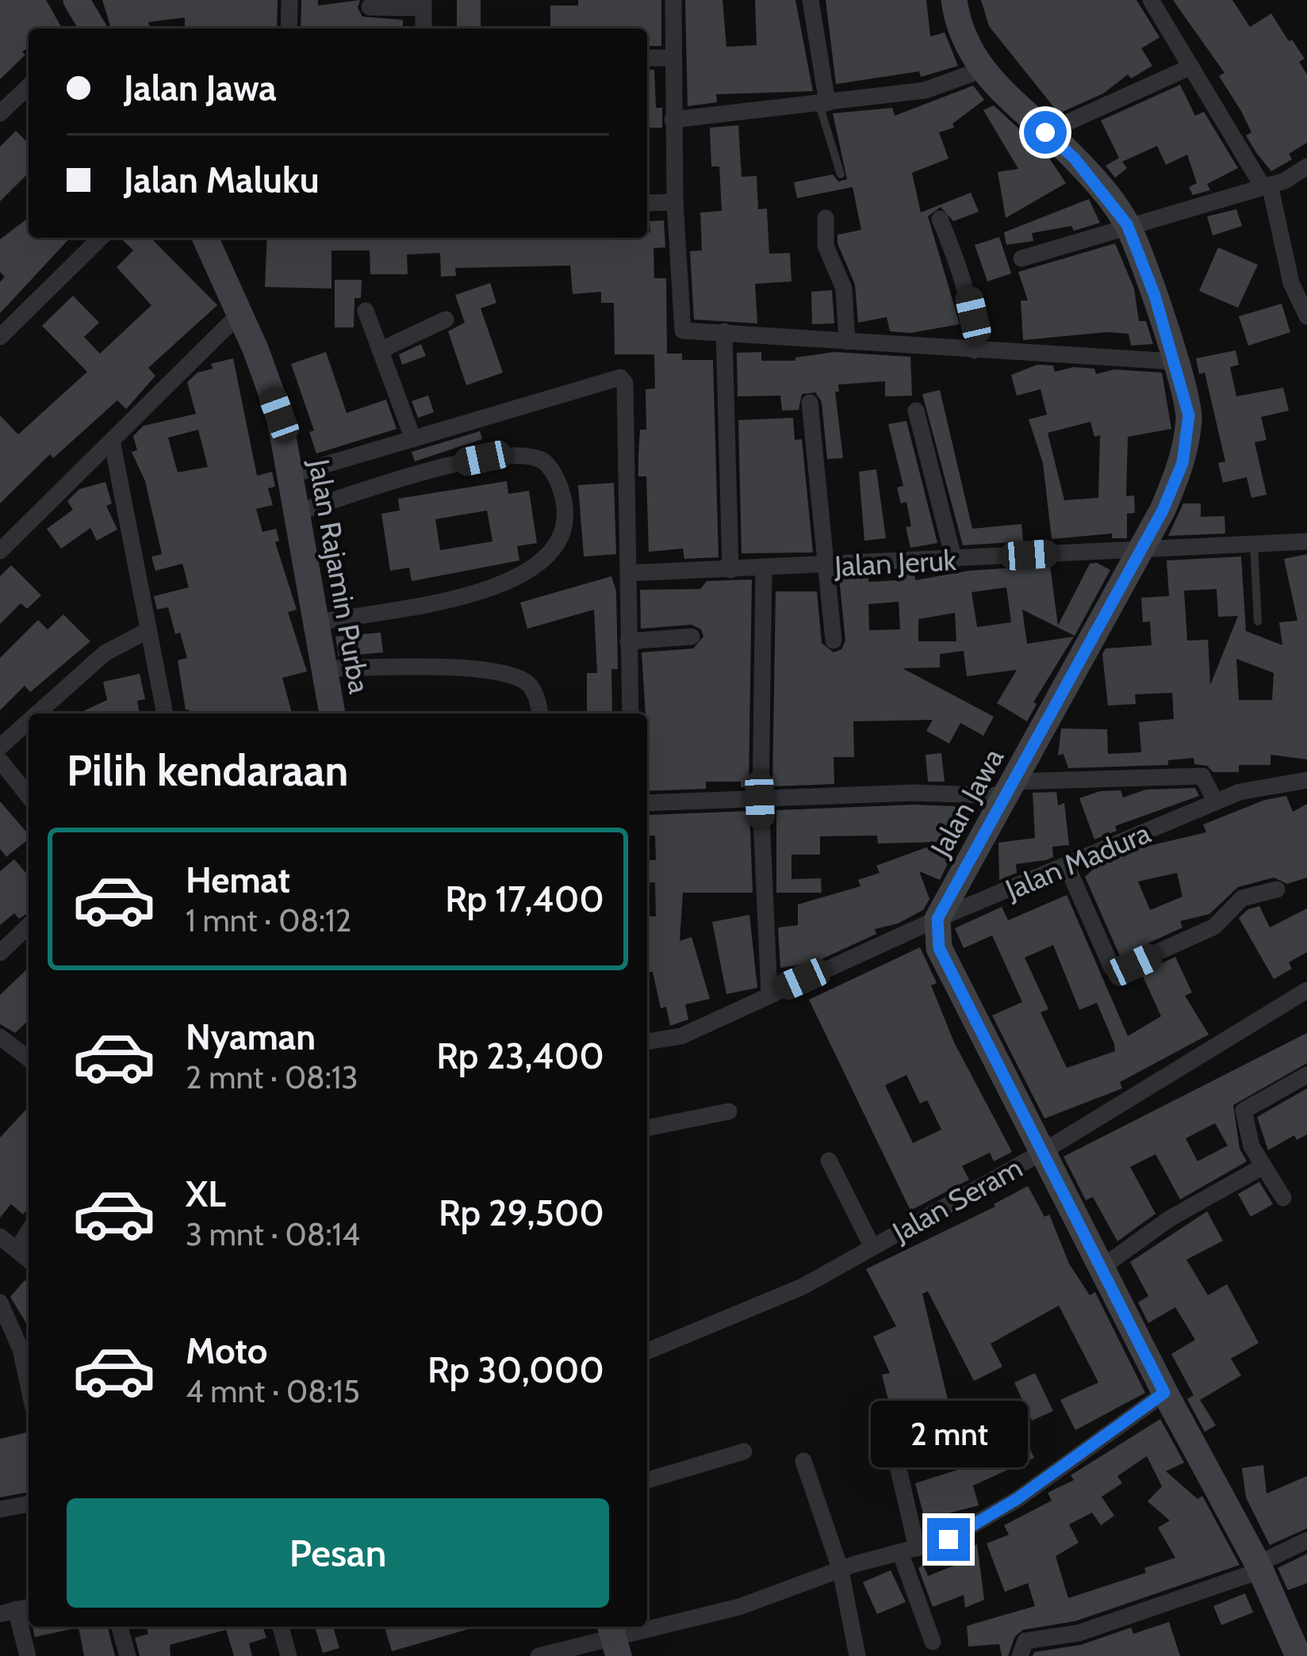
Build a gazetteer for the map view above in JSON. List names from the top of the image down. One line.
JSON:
{"streets":{"street":["Jalan Jeruk","Jalan Rajamin Purba","Jalan Jawa","Jalan Madura","Jalan Seram"]},"crossings":[["Jalan Jeruk","Jalan Jawa"],["Jalan Jawa","Jalan Madura"]],"page":{"banner":["Jalan Jawa","Jalan Maluku"],"heading":"Pilih kendaraan","list":[{"name":"Hemat","note":"1 mnt · 08:12","value":"Rp 17,400"},{"name":"Nyaman","note":"2 mnt · 08:13","value":"Rp 23,400"},{"name":"XL","note":"3 mnt · 08:14","value":"Rp 29,500"},{"name":"Moto","note":"4 mnt · 08:15","value":"Rp 30,000"}],"bubble":"2 mnt","buttons":"Pesan"}}
